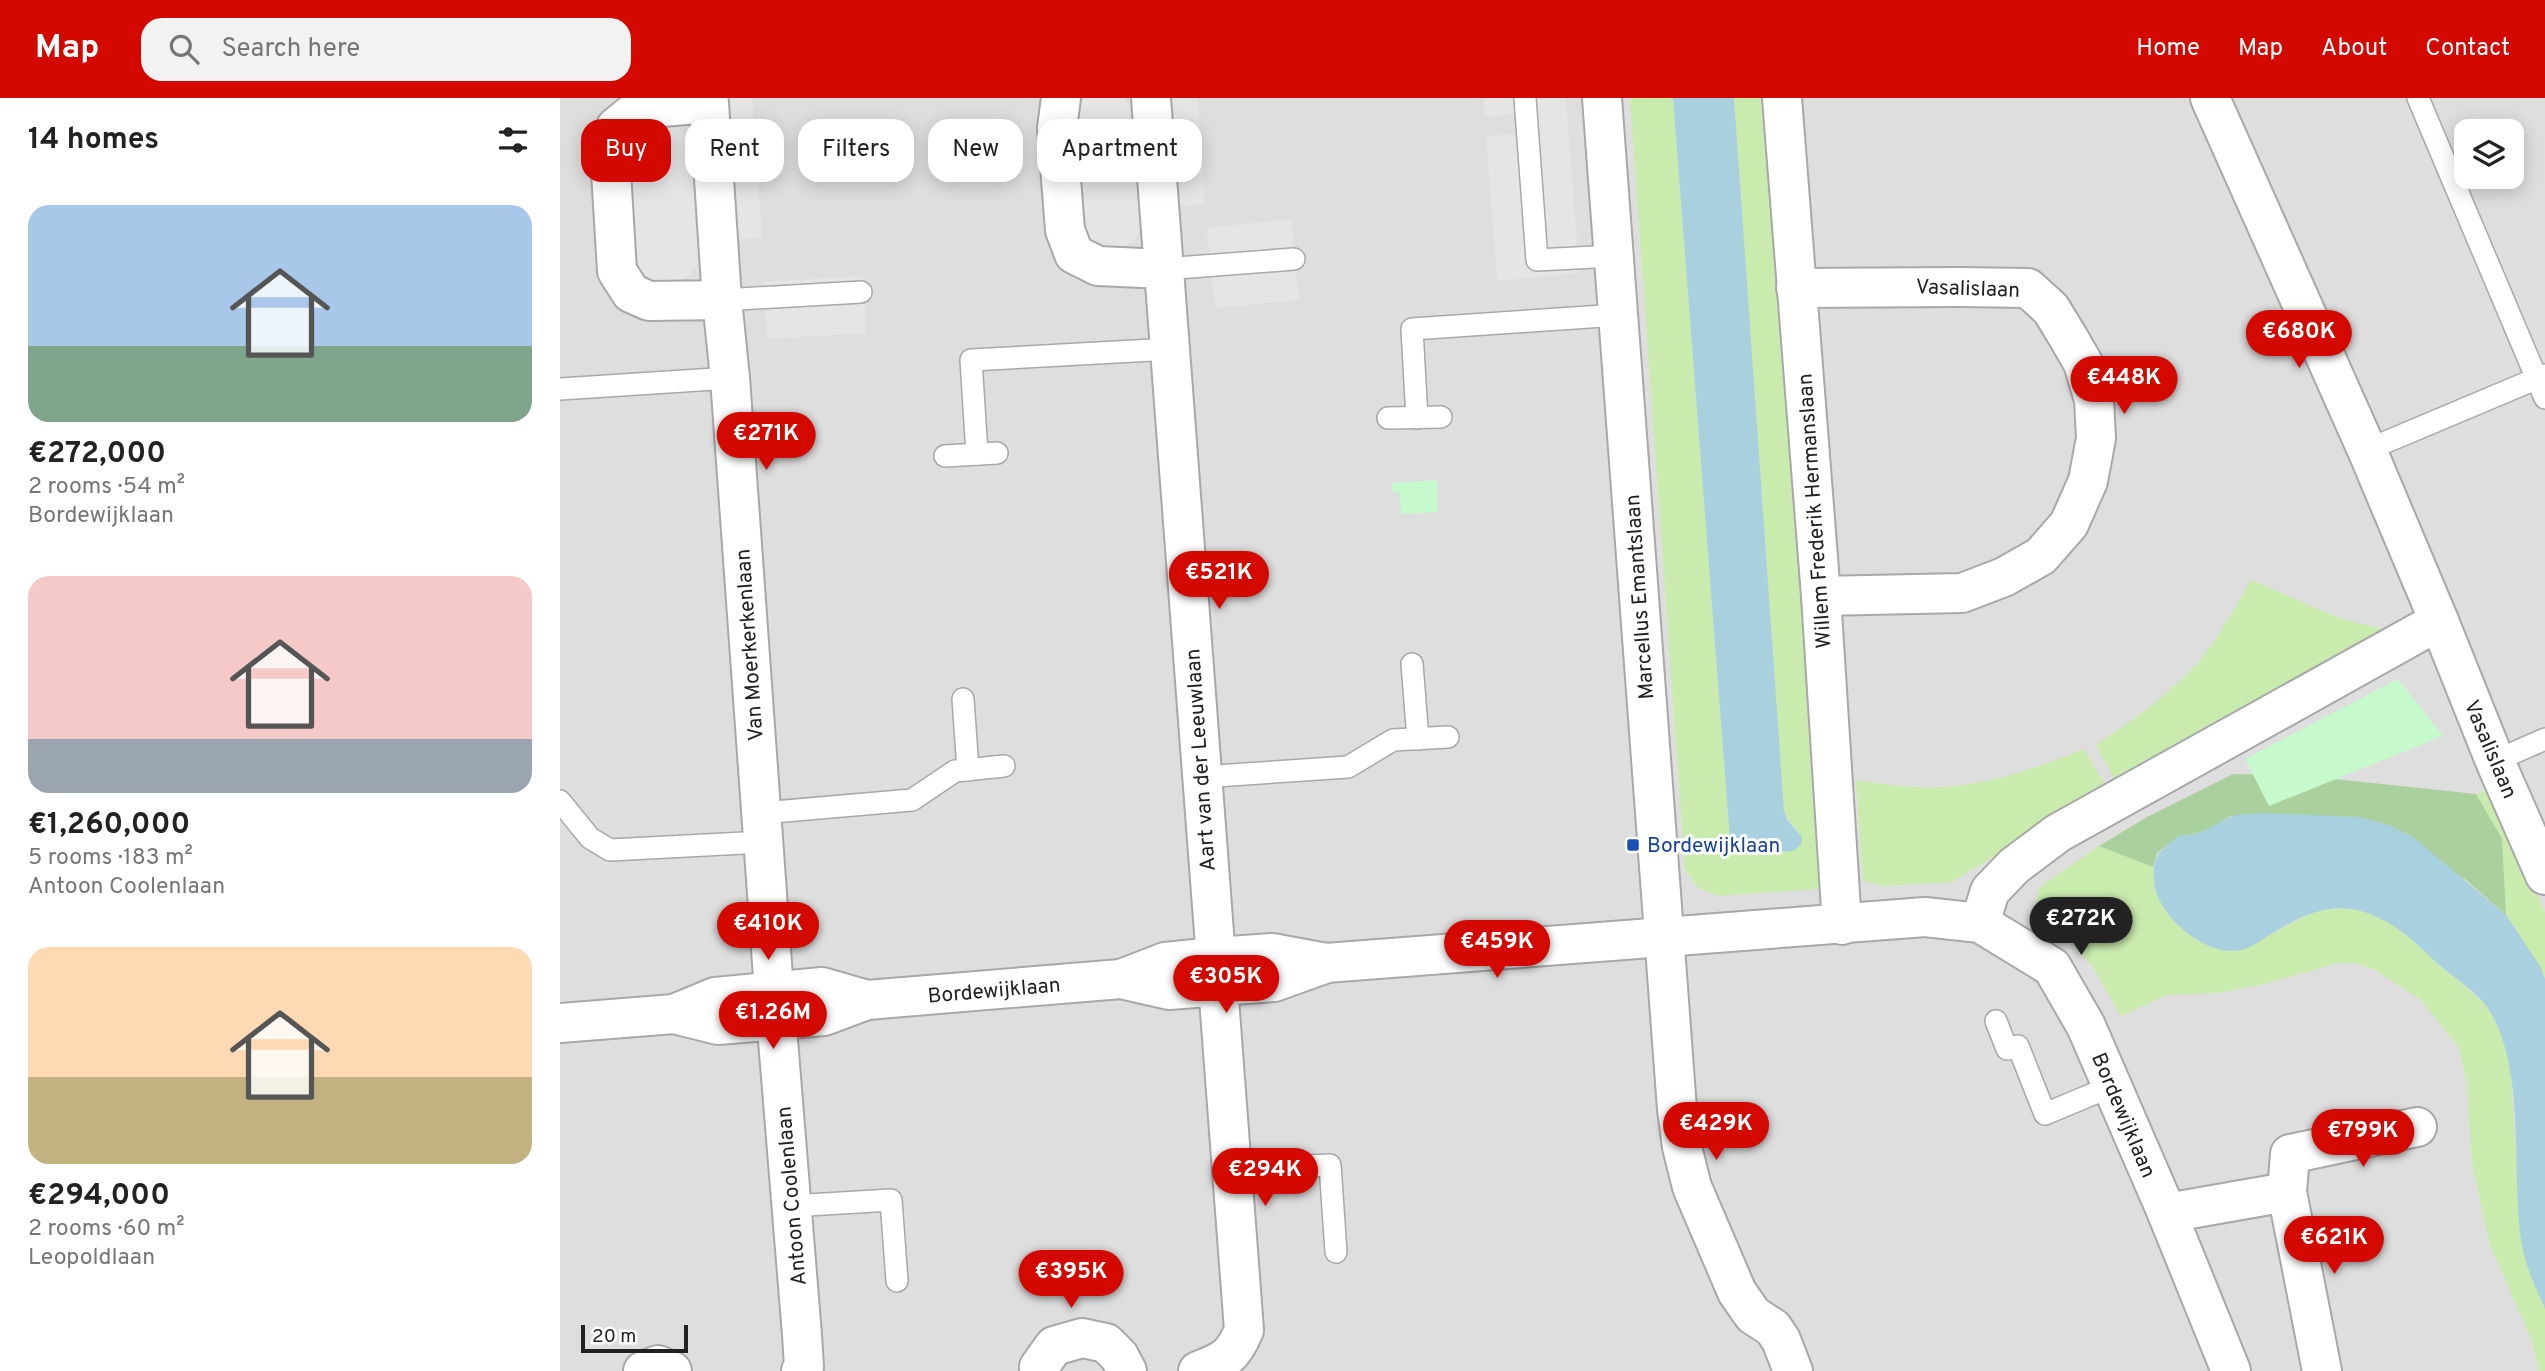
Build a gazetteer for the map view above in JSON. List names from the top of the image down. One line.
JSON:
{"streets":{"street":["Vasalislaan","Willem Frederik Hermanslaan","Marcellus Emantslaan","Van Moerkerkenlaan","Aart van der Leeuwlaan","Bordewijklaan","Antoon Coolenlaan"]},"crossings":[["Vasalislaan","Willem Frederik Hermanslaan"],["Willem Frederik Hermanslaan","Bordewijklaan"],["Marcellus Emantslaan","Bordewijklaan"],["Van Moerkerkenlaan","Bordewijklaan"],["Van Moerkerkenlaan","Antoon Coolenlaan"],["Aart van der Leeuwlaan","Bordewijklaan"],["Bordewijklaan","Antoon Coolenlaan"]],"places":{"transit":["Bordewijklaan"]},"scale_bar":"20 m","page":{"header":"Map","search":"Search here","nav":["Home","Map","About","Contact"],"heading":"14 homes","chip":["Buy","Rent","Filters","New","Apartment"],"list":[{"name":"€272,000","note":"2 rooms · 54 m² · Bordewijklaan"},{"name":"€1,260,000","note":"5 rooms · 183 m² · Antoon Coolenlaan"},{"name":"€294,000","note":"2 rooms · 60 m² · Leopoldlaan"}],"price":["€680K","€448K","€271K","€521K","€272K","€410K","€459K","€305K","€1.26M","€429K","€799K","€294K","€621K","€395K"],"scale":"20 m"}}
